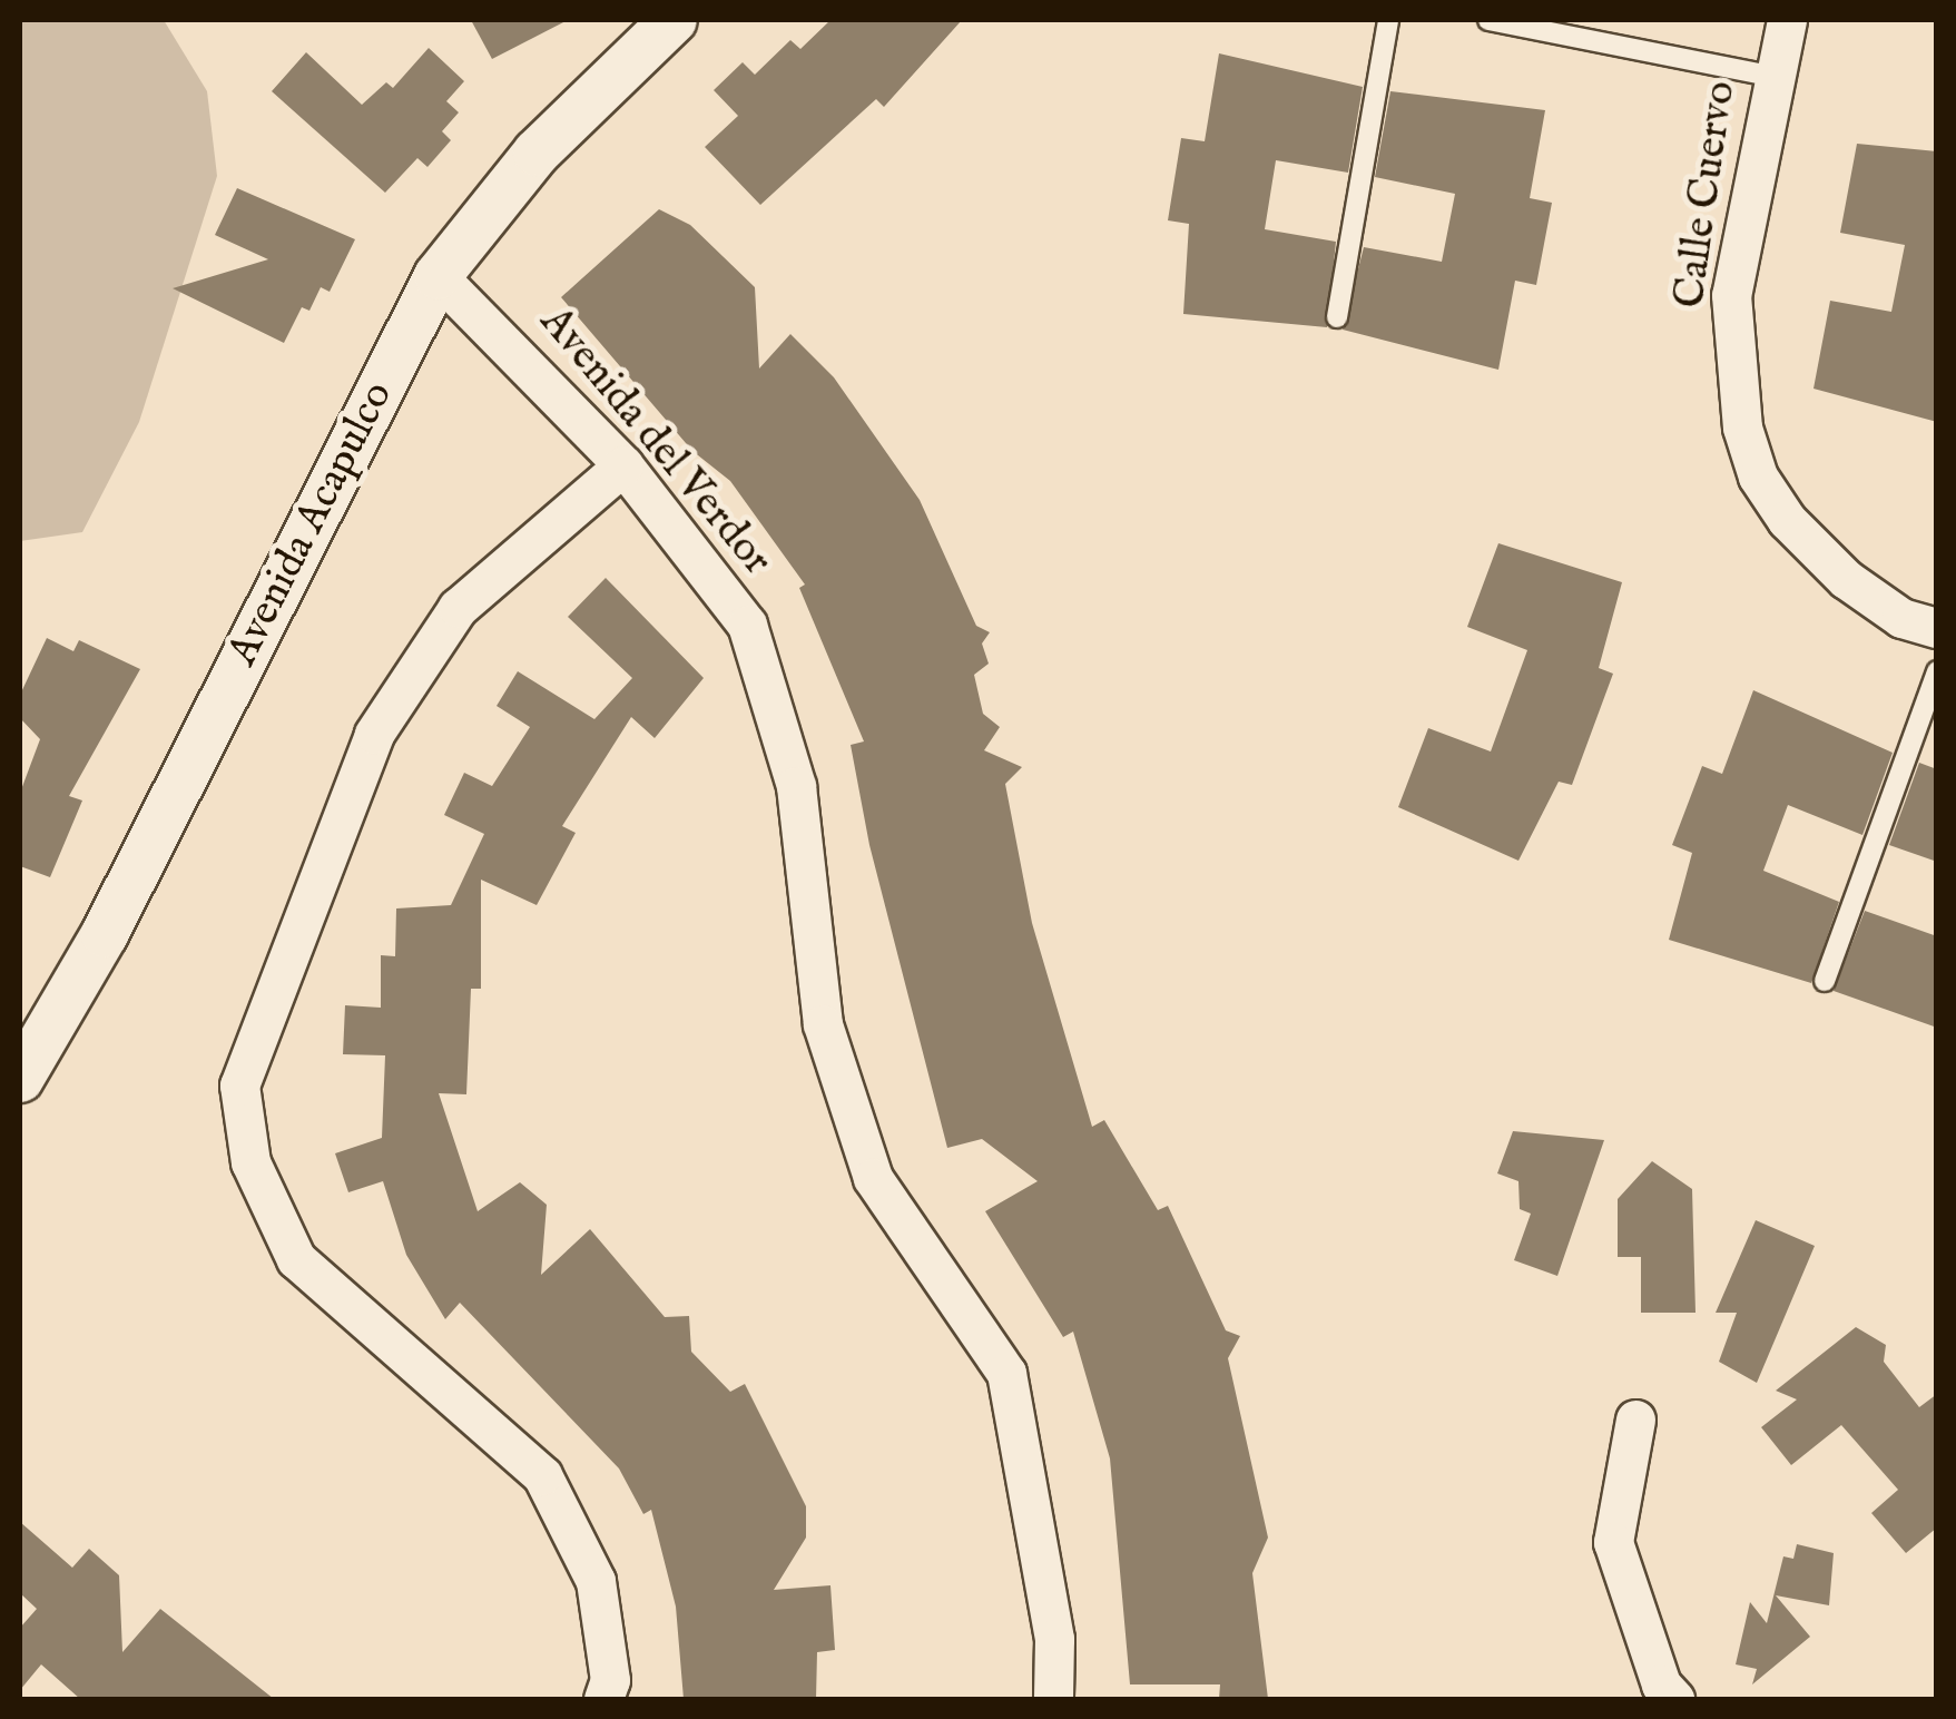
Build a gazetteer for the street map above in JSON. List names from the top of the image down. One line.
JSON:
{"streets":{"street":["Calle Cuervo","Avenida del Verdor","Avenida Acapulco"]},"crossings":[["Avenida del Verdor","Avenida Acapulco"]]}
